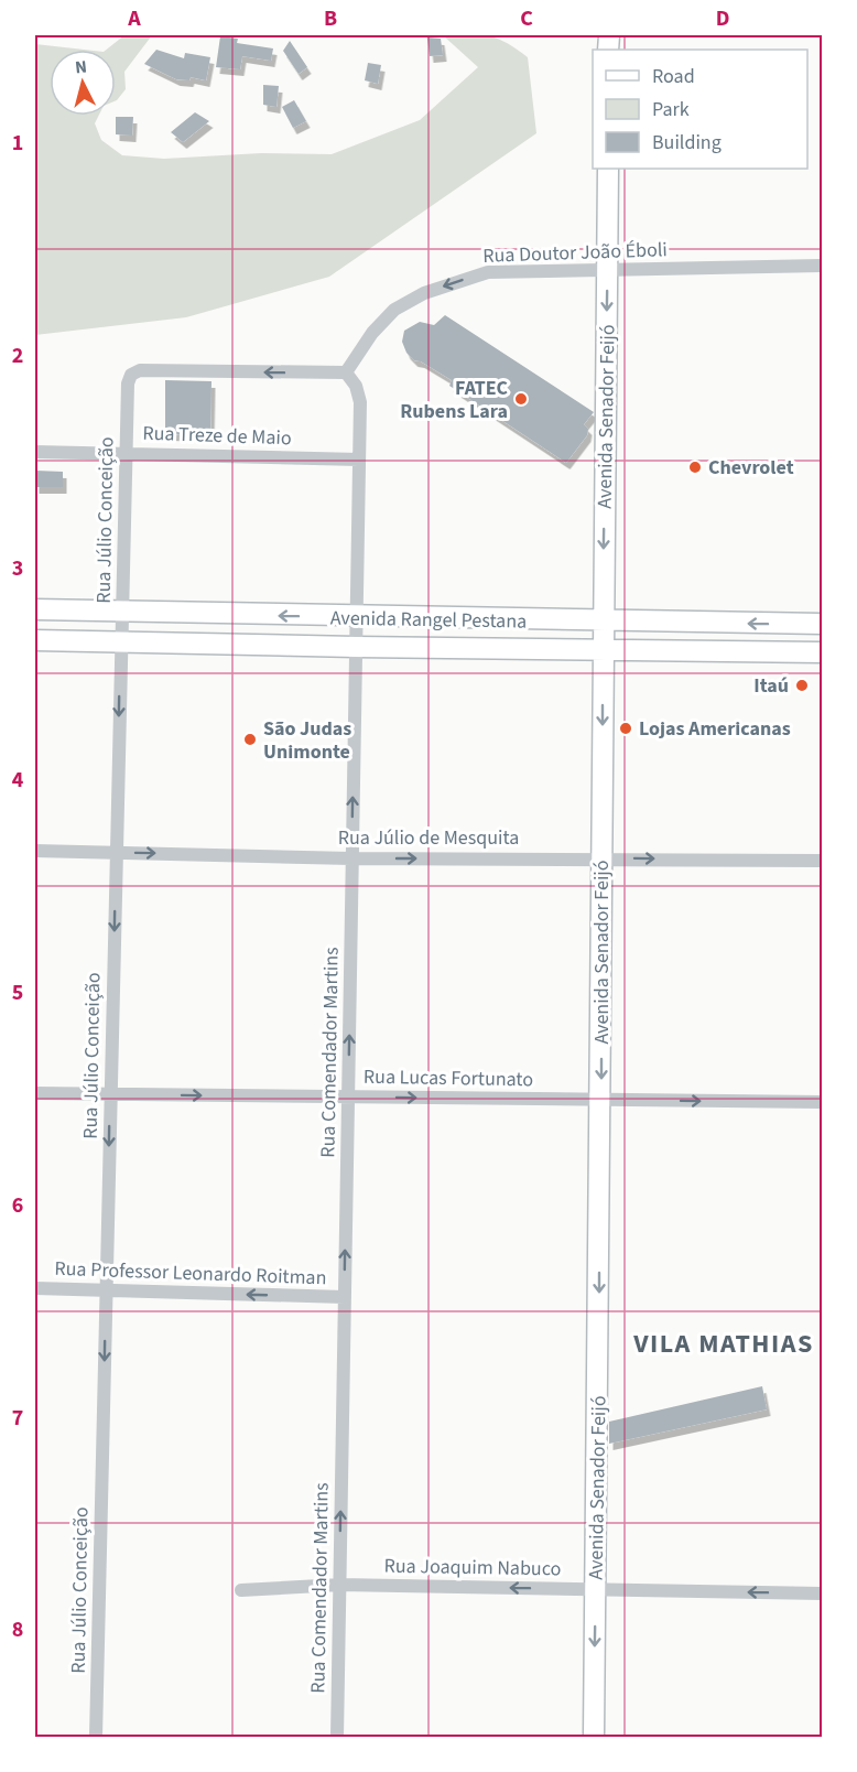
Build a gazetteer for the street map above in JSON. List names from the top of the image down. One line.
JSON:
{"streets":{"main road":["Avenida Senador Feijó","Avenida Rangel Pestana"],"street":["Rua Doutor João Éboli","Rua Treze de Maio","Rua Júlio Conceição","Rua Júlio de Mesquita","Rua Comendador Martins","Rua Lucas Fortunato","Rua Professor Leonardo Roitman","Rua Joaquim Nabuco"]},"crossings":[["Rua Doutor João Éboli","Avenida Senador Feijó"],["Rua Doutor João Éboli","Rua Júlio Conceição"],["Rua Doutor João Éboli","Rua Comendador Martins"],["Avenida Senador Feijó","Avenida Rangel Pestana"],["Avenida Senador Feijó","Rua Júlio de Mesquita"],["Avenida Senador Feijó","Rua Lucas Fortunato"],["Avenida Senador Feijó","Rua Joaquim Nabuco"],["Rua Treze de Maio","Rua Júlio Conceição"],["Rua Treze de Maio","Rua Comendador Martins"],["Rua Júlio Conceição","Avenida Rangel Pestana"],["Rua Júlio Conceição","Rua Júlio de Mesquita"],["Rua Júlio Conceição","Rua Comendador Martins"],["Rua Júlio Conceição","Rua Lucas Fortunato"],["Rua Júlio Conceição","Rua Professor Leonardo Roitman"],["Avenida Rangel Pestana","Rua Comendador Martins"],["Rua Júlio de Mesquita","Rua Comendador Martins"],["Rua Comendador Martins","Rua Lucas Fortunato"],["Rua Comendador Martins","Rua Professor Leonardo Roitman"],["Rua Comendador Martins","Rua Joaquim Nabuco"]],"one_way":["Rua Doutor João Éboli","Avenida Senador Feijó","Rua Júlio Conceição","Rua Júlio de Mesquita","Rua Comendador Martins","Rua Lucas Fortunato","Rua Professor Leonardo Roitman","Rua Joaquim Nabuco"],"districts":["VILA MATHIAS"],"places":["FATEC Rubens Lara","Chevrolet","Itaú","Lojas Americanas","São Judas Unimonte"],"legend":["Road","Park","Building"],"north":"top","grid":{"columns":["A","B","C","D"],"rows":["1","2","3","4","5","6","7","8"]}}
